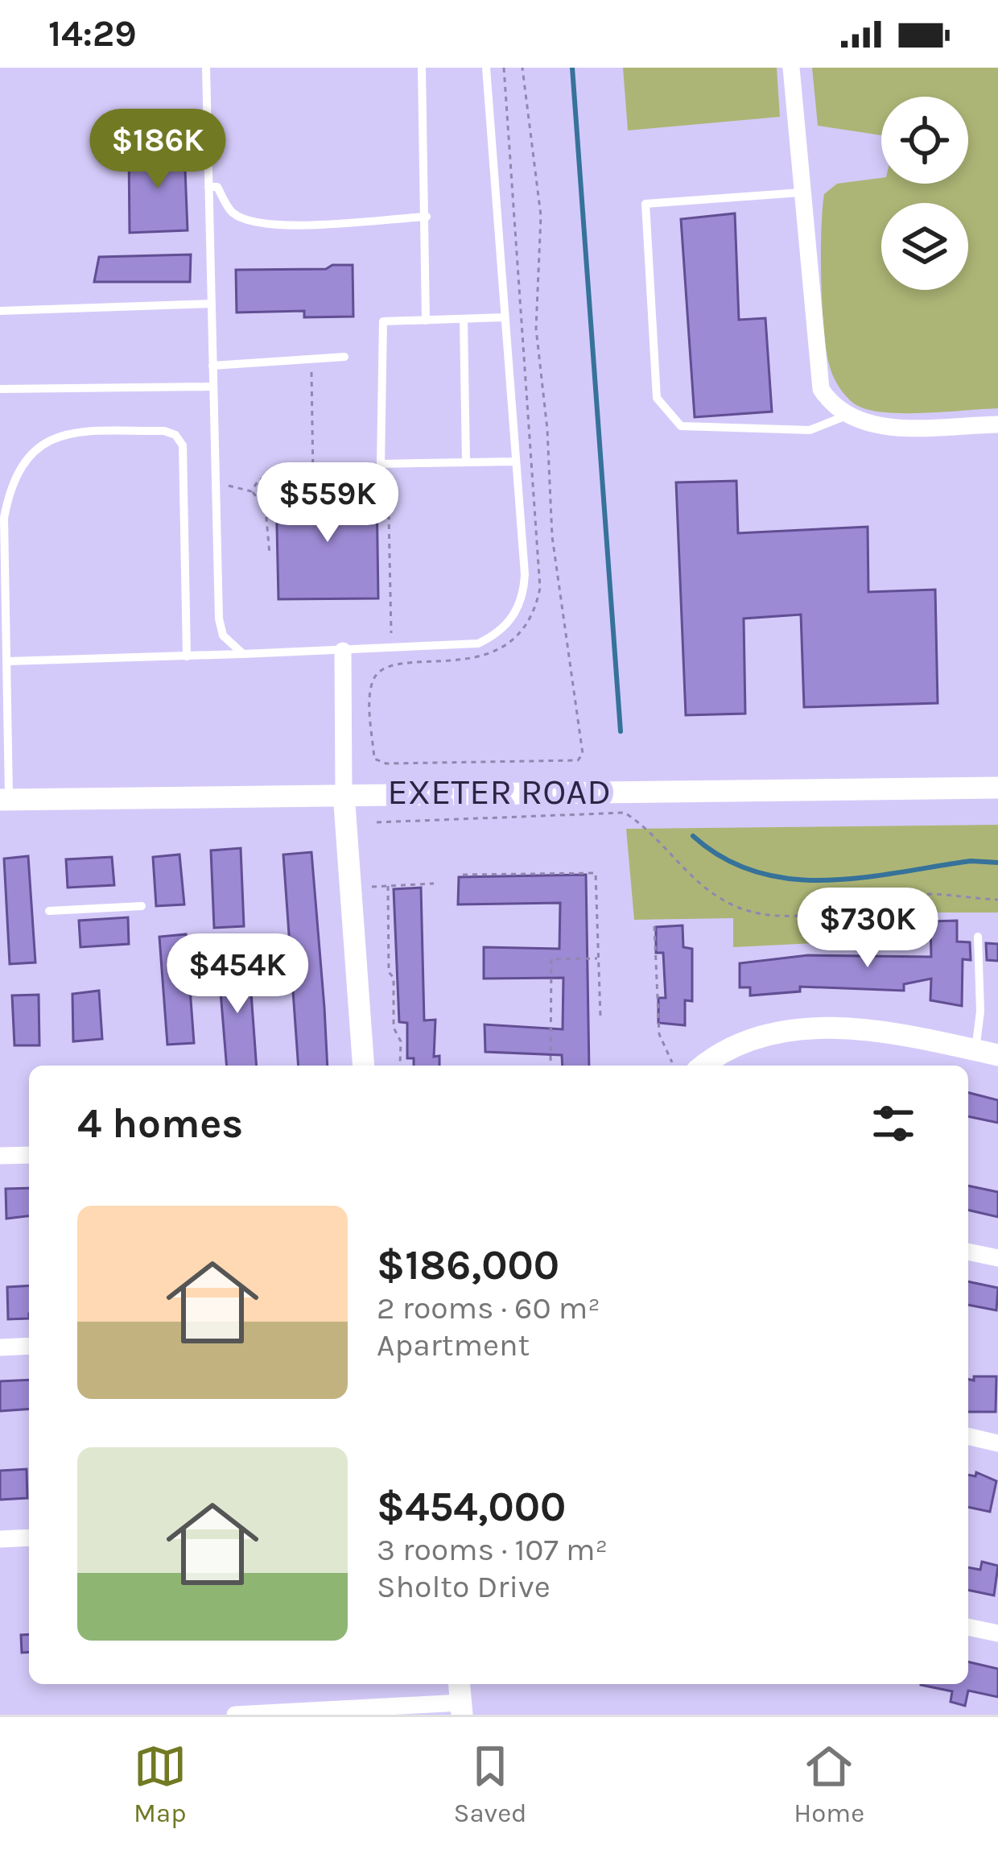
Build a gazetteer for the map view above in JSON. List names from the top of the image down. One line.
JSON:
{"streets":{"main road":["EXETER ROAD"]},"page":{"status":"14:29","price":["$186K","$559K","$730K","$454K"],"heading":"4 homes","list":[{"name":"$186,000","note":"2 rooms · 60 m² · Apartment"},{"name":"$454,000","note":"3 rooms · 107 m² · Sholto Drive"}],"tabs":["Map","Saved","Home"]}}
